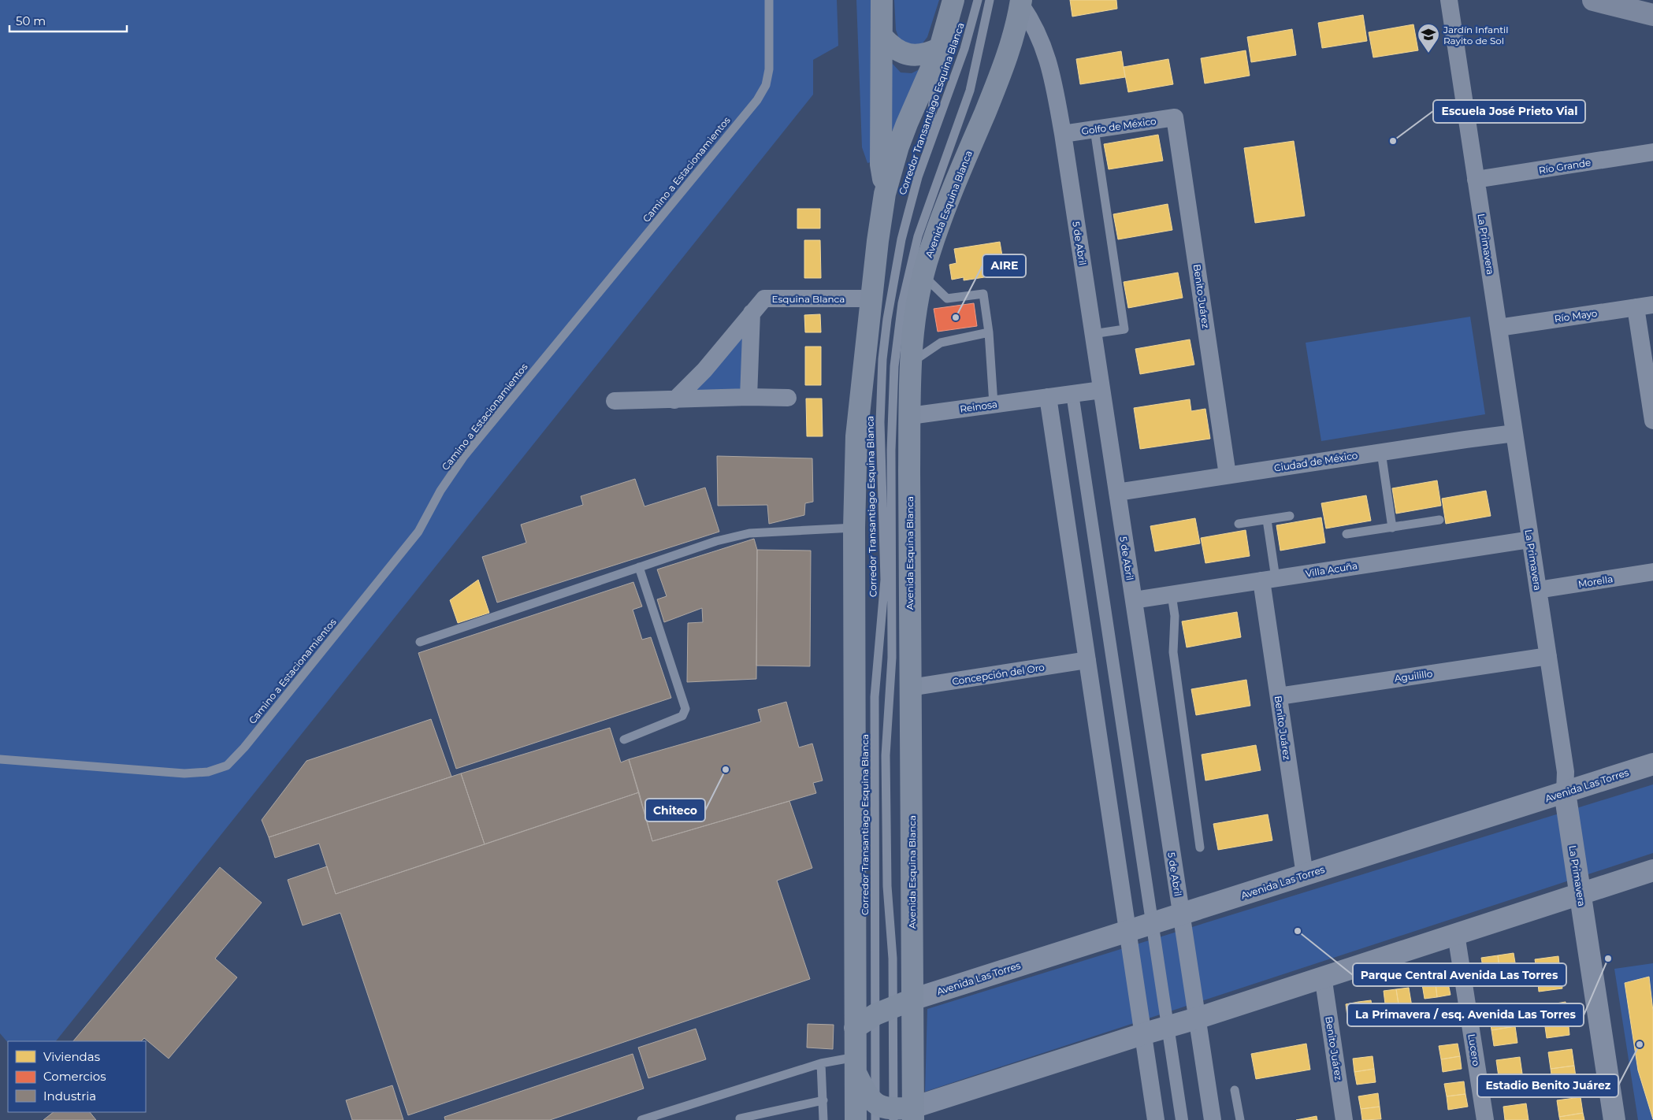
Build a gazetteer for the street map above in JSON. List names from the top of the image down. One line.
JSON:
{"streets":{"main road":["Avenida Esquina Blanca"],"street":["Golfo de México","Río Grande","5 de Abril","La Primavera","Benito Juárez","Esquina Blanca","Río Mayo","Reinosa","Ciudad de México","Villa Acuña","Morella","Concepción del Oro","Aguilillo","Avenida Las Torres","Lucero"],"lane":["Corredor Transantiago Esquina Blanca","Camino a Estacionamientos"]},"crossings":[["Corredor Transantiago Esquina Blanca","Avenida Esquina Blanca"],["Golfo de México","5 de Abril"],["Golfo de México","Benito Juárez"],["Río Grande","La Primavera"],["Avenida Esquina Blanca","5 de Abril"],["Avenida Esquina Blanca","Reinosa"],["Avenida Esquina Blanca","Concepción del Oro"],["Avenida Esquina Blanca","Avenida Las Torres"],["5 de Abril","Reinosa"],["5 de Abril","Ciudad de México"],["5 de Abril","Villa Acuña"],["5 de Abril","Avenida Las Torres"],["La Primavera","Río Mayo"],["La Primavera","Ciudad de México"],["La Primavera","Villa Acuña"],["La Primavera","Morella"],["La Primavera","Aguilillo"],["La Primavera","Avenida Las Torres"],["Benito Juárez","Ciudad de México"],["Benito Juárez","Villa Acuña"],["Benito Juárez","Aguilillo"],["Benito Juárez","Avenida Las Torres"]],"places":{"school or university":["Jardín Infantil Rayito de Sol"],"other":["Escuela José Prieto Vial","AIRE","Chiteco","Parque Central Avenida Las Torres","La Primavera / esq. Avenida Las Torres","Estadio Benito Juárez"]},"legend":["Viviendas","Comercios","Industria"],"scale_bar":"50 m"}
